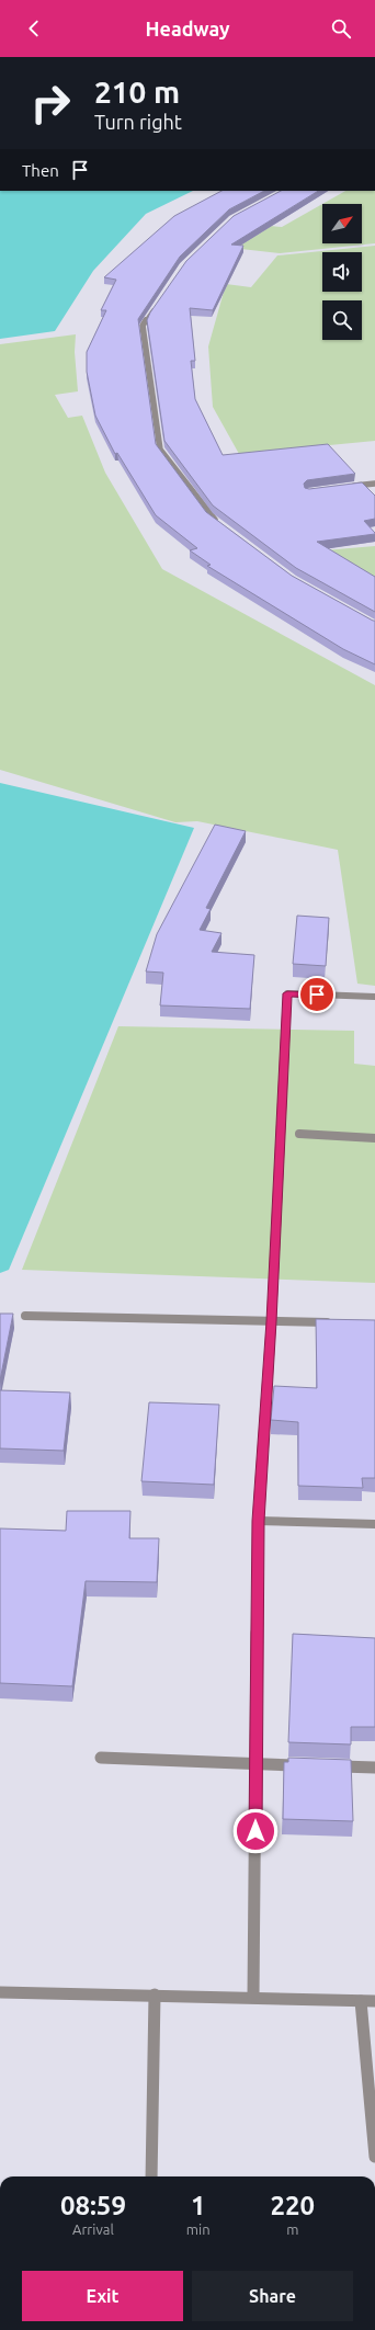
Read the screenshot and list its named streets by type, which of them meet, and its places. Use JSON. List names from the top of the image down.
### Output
{
  "north": "top right",
  "page": {
    "header": "Headway",
    "turn": ["210 m", "Turn right"],
    "then": "Then",
    "eta": [
      "08:59",
      "Arrival",
      "1",
      "min",
      "220",
      "m"
    ],
    "buttons": ["Exit", "Share"]
  }
}
